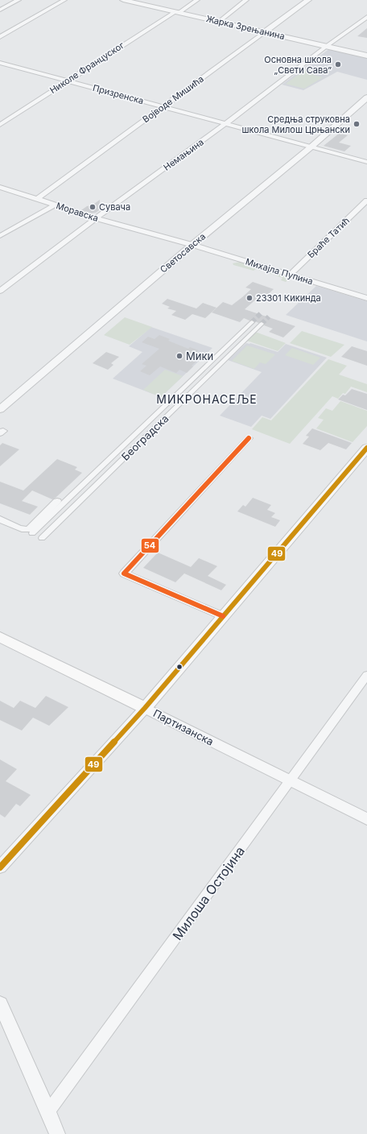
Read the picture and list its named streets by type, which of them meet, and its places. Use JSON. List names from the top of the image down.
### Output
{
  "streets": {
    "main road": ["Партизанска"],
    "street": [
      "Жарка Зрењанина",
      "Николе Француског",
      "Призренска",
      "Војводе Мишића",
      "Немањина",
      "Моравска",
      "Браће Татић",
      "Светосавска",
      "Михајла Пупина",
      "Београдска",
      "Милоша Остојина"
    ]
  },
  "crossings": [
    ["Жарка Зрењанина", "Николе Француског"],
    ["Жарка Зрењанина", "Војводе Мишића"],
    ["Жарка Зрењанина", "Немањина"],
    ["Николе Француског", "Призренска"],
    ["Призренска", "Војводе Мишића"],
    ["Призренска", "Немањина"],
    ["Призренска", "Светосавска"],
    ["Војводе Мишића", "Моравска"],
    ["Немањина", "Моравска"],
    ["Моравска", "Светосавска"],
    ["Моравска", "Михајла Пупина"],
    ["Браће Татић", "Михајла Пупина"],
    ["Светосавска", "Михајла Пупина"],
    ["Партизанска", "Милоша Остојина"]
  ],
  "districts": ["МИКРОНАСЕЉЕ"],
  "places": [
    "Основна школа „Свети Сава”",
    "Средња струковна школа Милош Црњански",
    "Сувача",
    "23301 Кикинда",
    "Мики"
  ],
  "lines": ["transit line 54", "transit line 49"]
}
